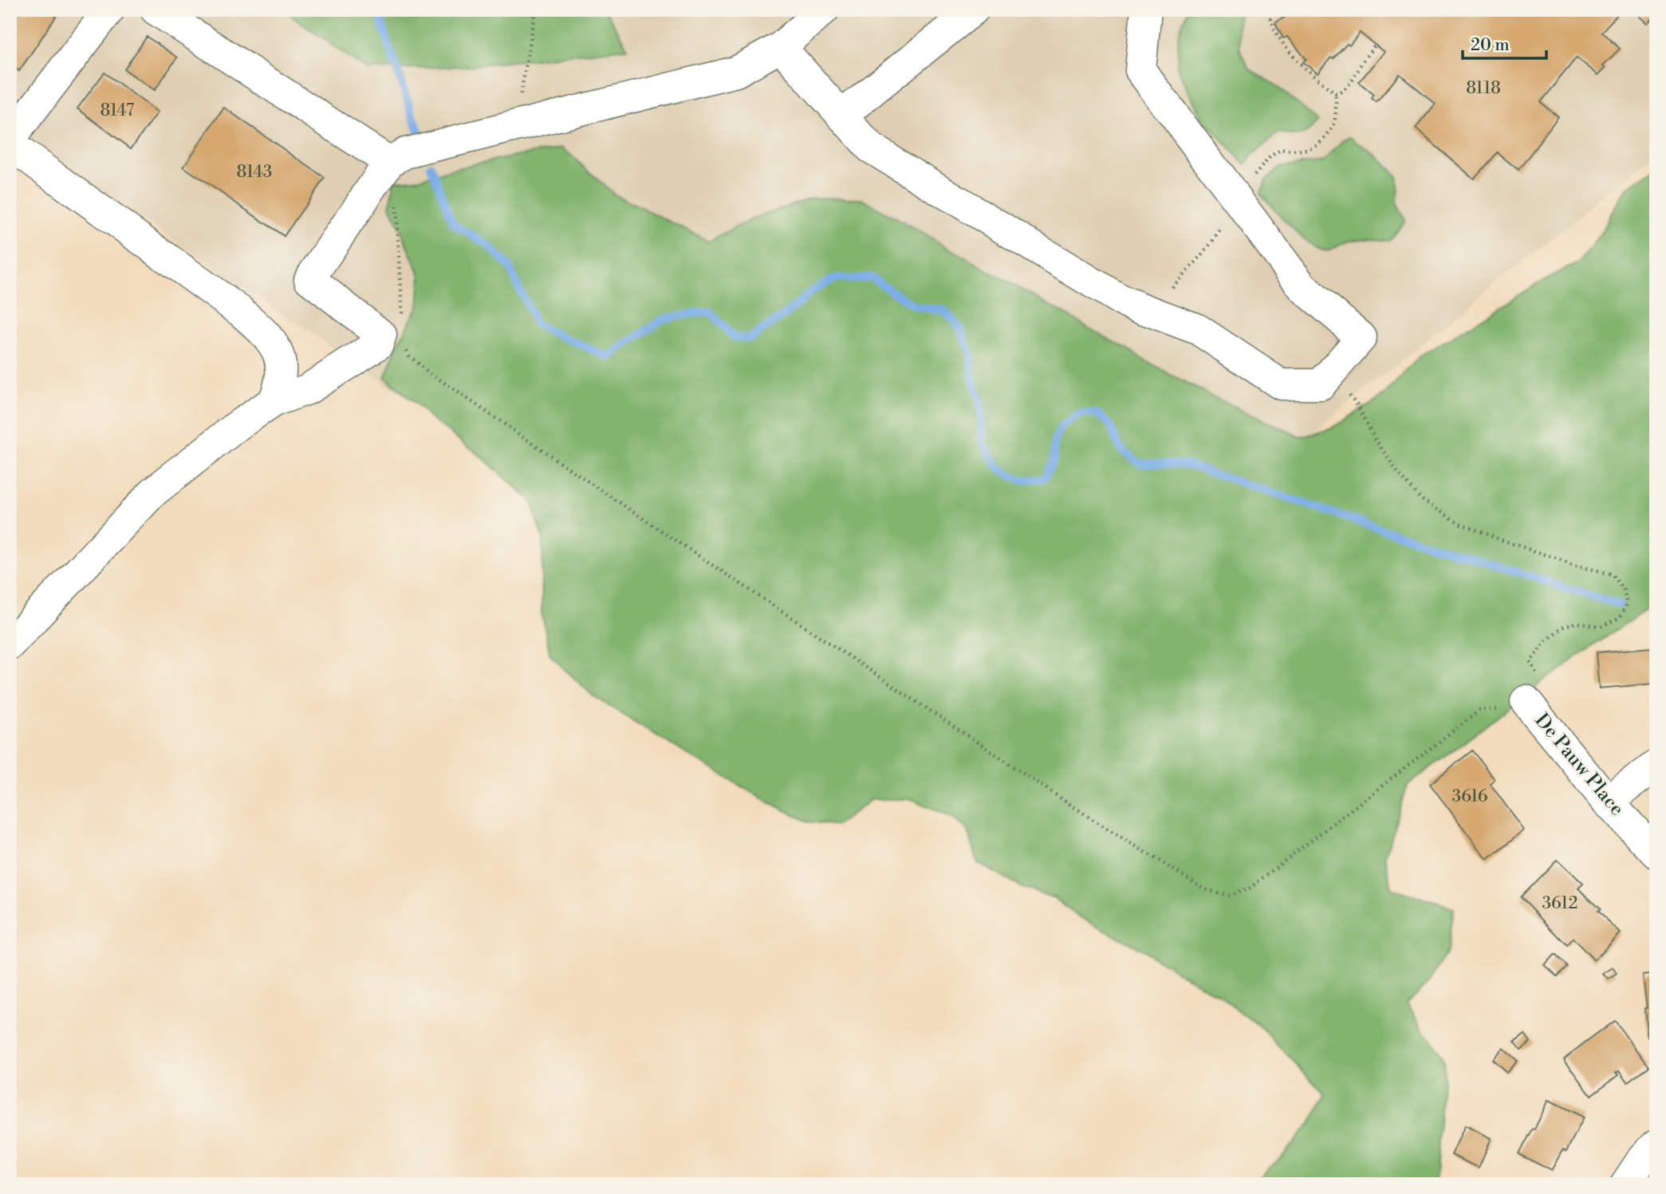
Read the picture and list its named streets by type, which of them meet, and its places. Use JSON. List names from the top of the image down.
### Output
{
  "streets": {
    "street": ["De Pauw Place"]
  },
  "house_numbers": [
    "8118",
    "8147",
    "8143",
    "3616",
    "3612"
  ],
  "scale_bar": "20 m"
}
